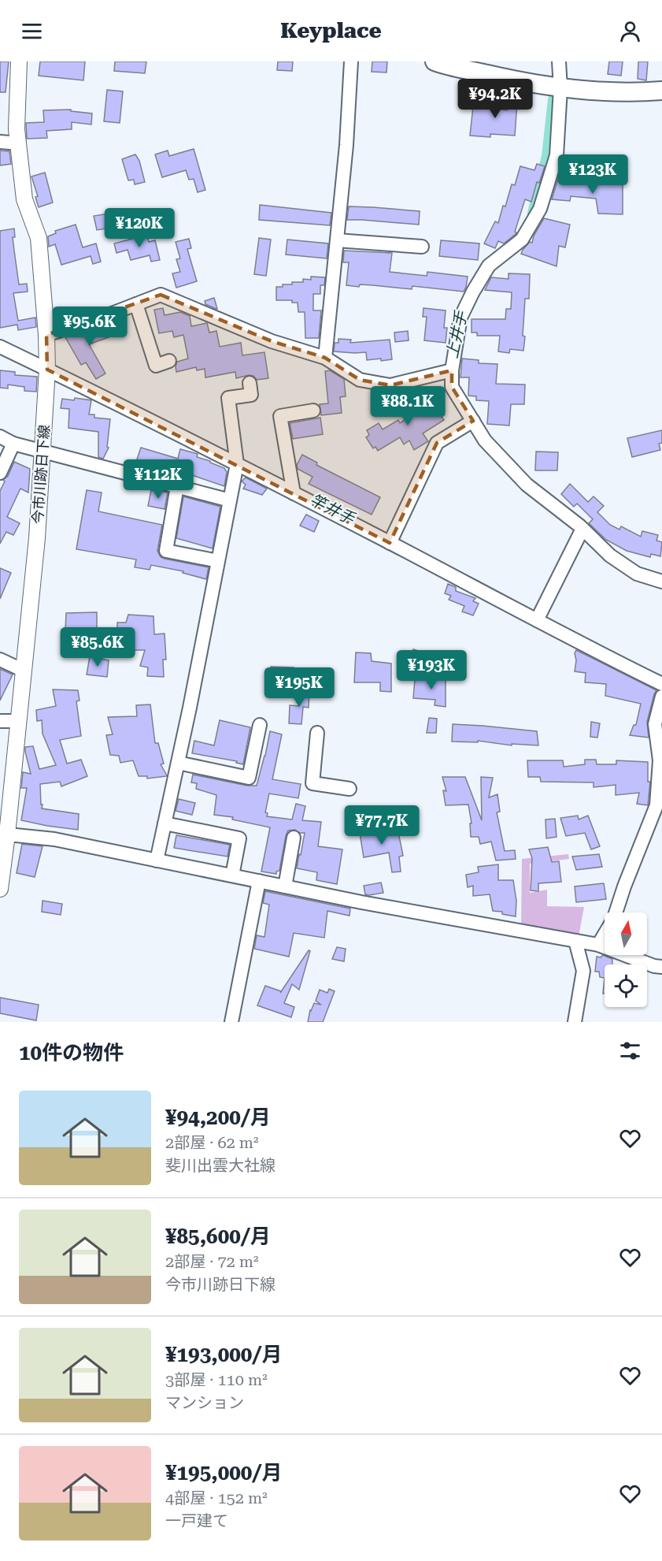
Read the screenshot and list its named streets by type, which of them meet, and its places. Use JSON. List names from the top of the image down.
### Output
{
  "streets": {
    "street": ["今市川跡日下線"]
  },
  "water": ["上井手", "竿井手"],
  "north": "top",
  "page": {
    "header": "Keyplace",
    "price": [
      "¥94.2K",
      "¥123K",
      "¥120K",
      "¥95.6K",
      "¥88.1K",
      "¥112K",
      "¥85.6K",
      "¥193K",
      "¥195K",
      "¥77.7K"
    ],
    "heading": "10件の物件",
    "list": [
      {
        "name": "¥94,200/月",
        "note": "2部屋 · 62 m² · 斐川出雲大社線"
      },
      {
        "name": "¥85,600/月",
        "note": "2部屋 · 72 m² · 今市川跡日下線"
      },
      {
        "name": "¥193,000/月",
        "note": "3部屋 · 110 m² · マンション"
      },
      {
        "name": "¥195,000/月",
        "note": "4部屋 · 152 m² · 一戸建て"
      }
    ]
  }
}
